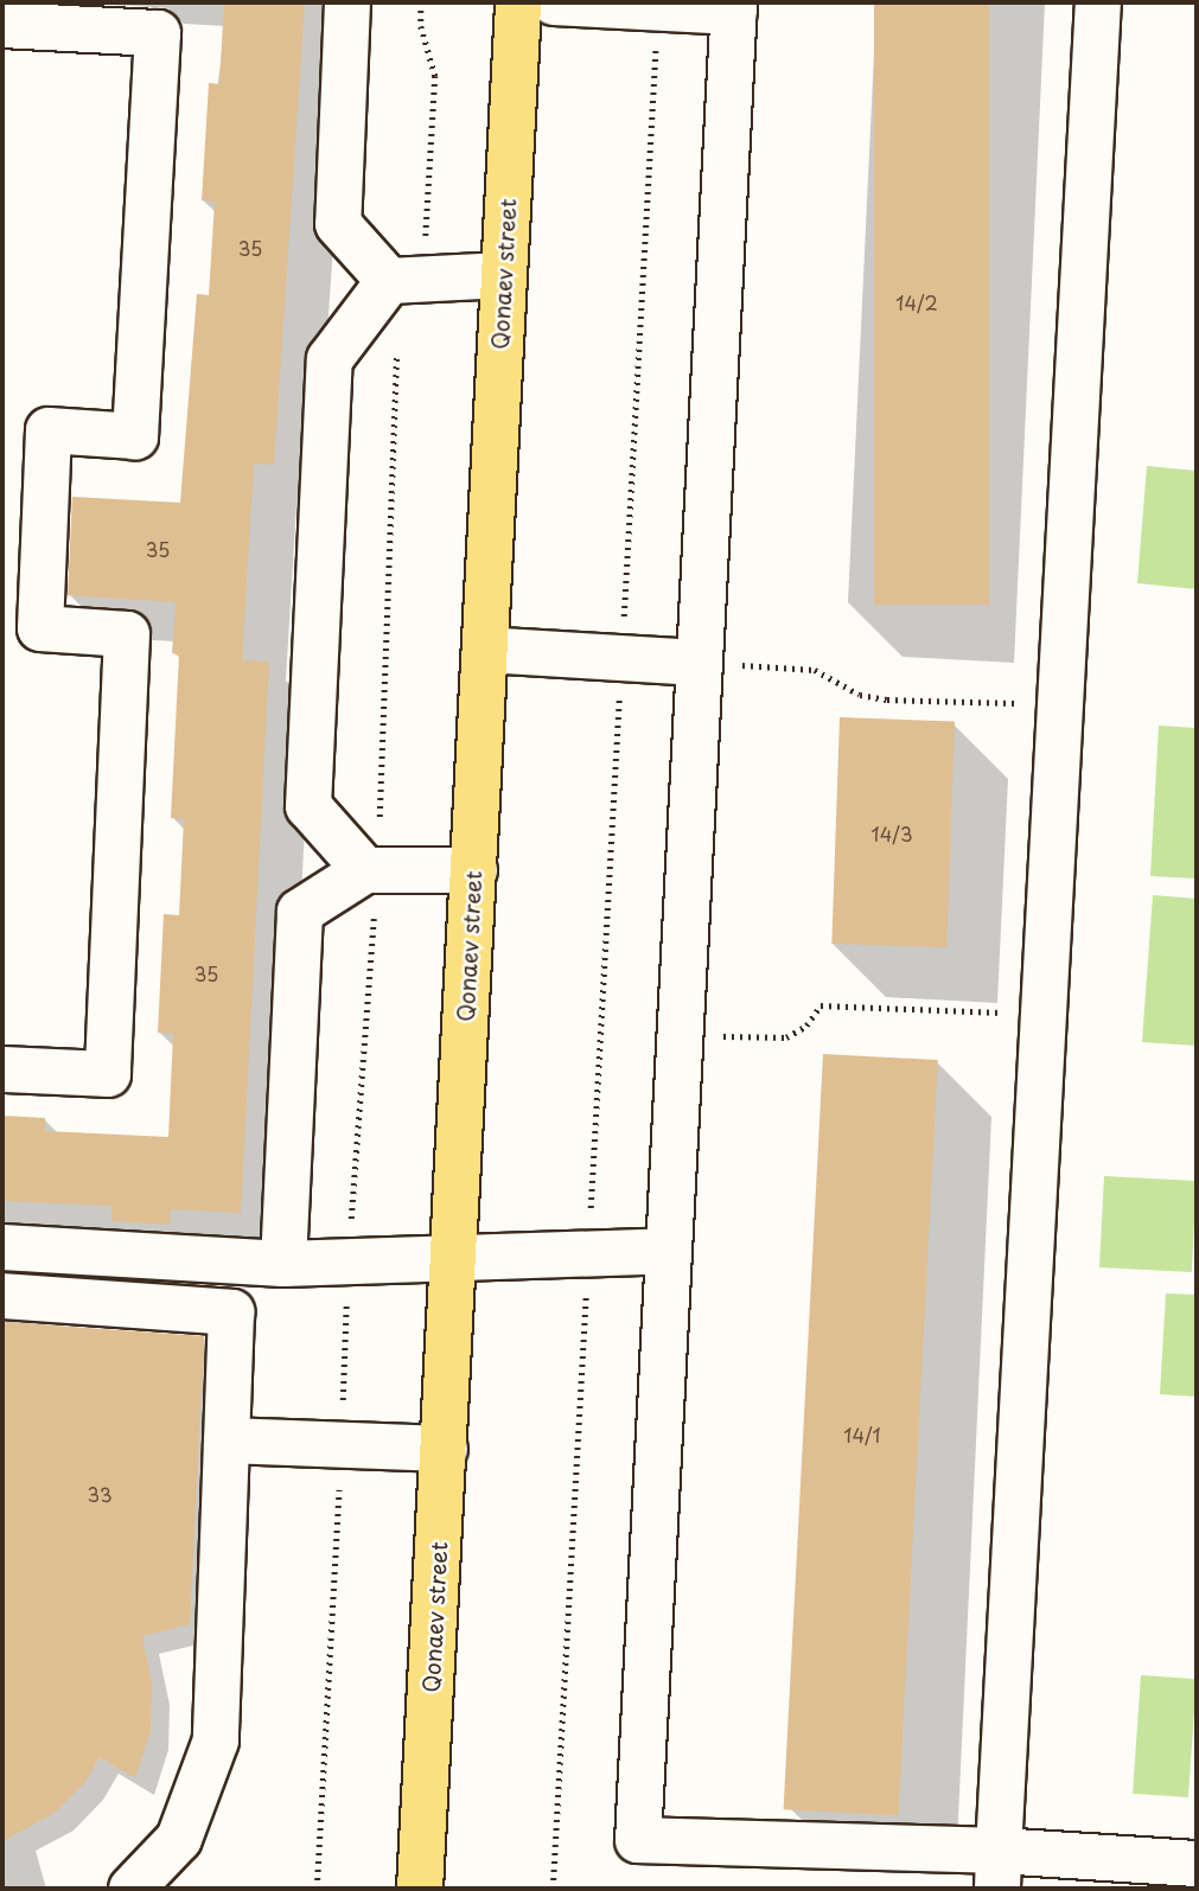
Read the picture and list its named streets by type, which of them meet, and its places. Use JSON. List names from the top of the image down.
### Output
{
  "streets": {
    "main road": ["Qonaev street"]
  },
  "house_numbers": [
    "35",
    "14/2",
    "35",
    "14/3",
    "35",
    "14/1",
    "33"
  ]
}
